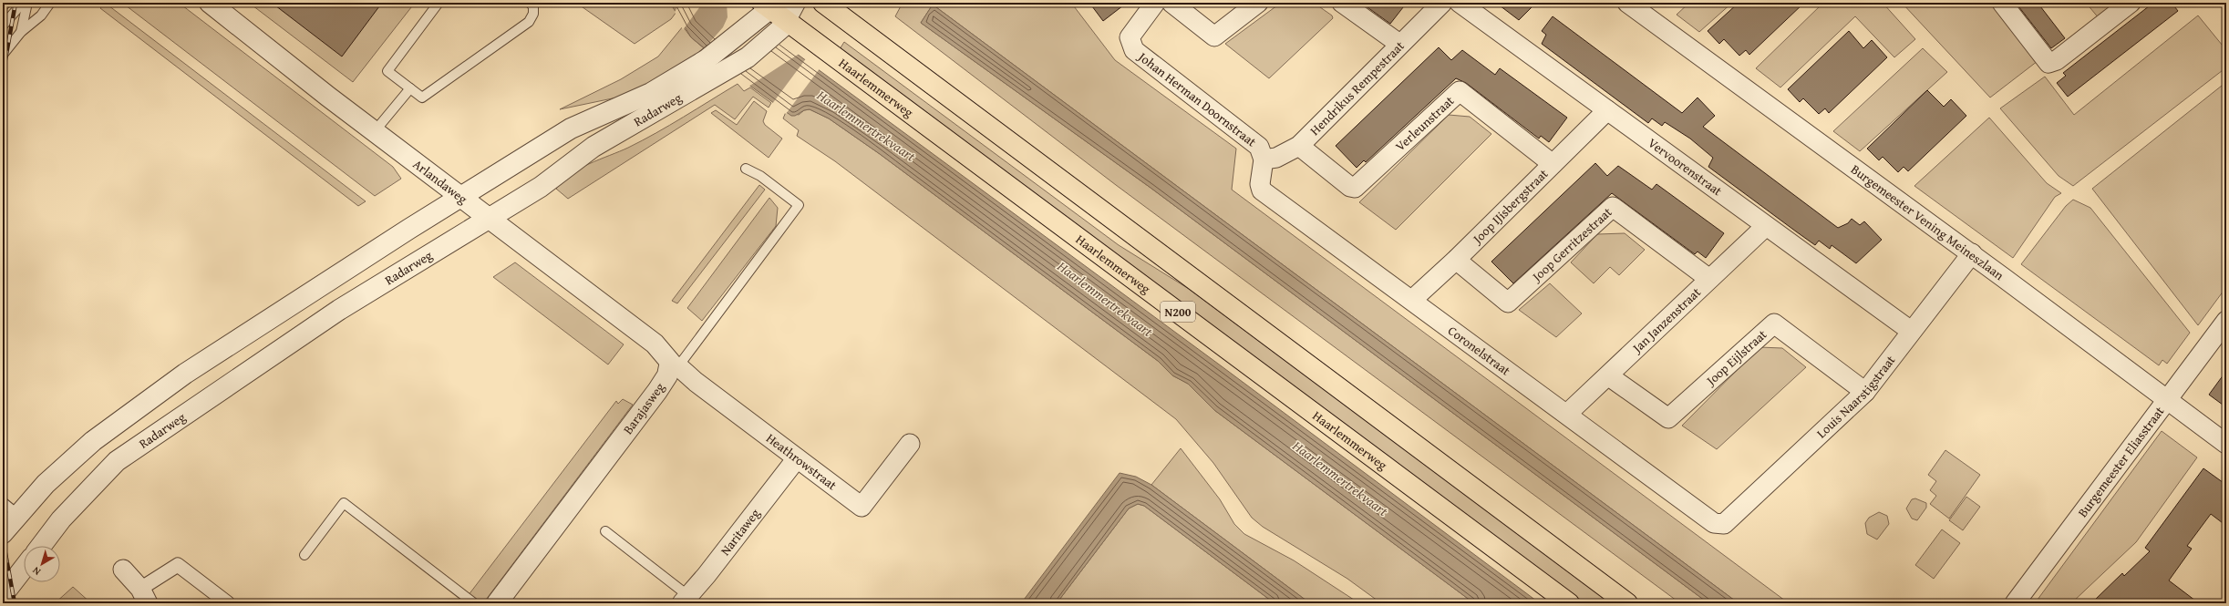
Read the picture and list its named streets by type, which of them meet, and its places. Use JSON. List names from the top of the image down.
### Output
{
  "streets": {
    "main road": ["Haarlemmerweg", "N200"],
    "street": [
      "Hendrikus Rempestraat",
      "Johan Herman Doornstraat",
      "Radarweg",
      "Verleunstraat",
      "Vervoorenstraat",
      "Arlandaweg",
      "Joop IJisbergstraat",
      "Burgemeester Vening Meineszlaan",
      "Joop Gerritzestraat",
      "Jan Janzenstraat",
      "Coronelstraat",
      "Joop Eijlstraat",
      "Louis Naarstigstraat",
      "Barajasweg",
      "Heathrowstraat",
      "Burgemeester Eliasstraat",
      "Naritaweg"
    ]
  },
  "crossings": [
    ["Haarlemmerweg", "Radarweg"],
    ["Hendrikus Rempestraat", "Johan Herman Doornstraat"],
    ["Hendrikus Rempestraat", "Verleunstraat"],
    ["Hendrikus Rempestraat", "Coronelstraat"],
    ["Johan Herman Doornstraat", "Coronelstraat"],
    ["Radarweg", "Arlandaweg"],
    ["Verleunstraat", "Joop IJisbergstraat"],
    ["Vervoorenstraat", "Joop IJisbergstraat"],
    ["Vervoorenstraat", "Jan Janzenstraat"],
    ["Vervoorenstraat", "Louis Naarstigstraat"],
    ["Arlandaweg", "Barajasweg"],
    ["Arlandaweg", "Heathrowstraat"],
    ["Joop IJisbergstraat", "Joop Gerritzestraat"],
    ["Joop IJisbergstraat", "Coronelstraat"],
    ["Burgemeester Vening Meineszlaan", "Louis Naarstigstraat"],
    ["Burgemeester Vening Meineszlaan", "Burgemeester Eliasstraat"],
    ["Joop Gerritzestraat", "Jan Janzenstraat"],
    ["Jan Janzenstraat", "Coronelstraat"],
    ["Jan Janzenstraat", "Joop Eijlstraat"],
    ["Coronelstraat", "Louis Naarstigstraat"],
    ["Joop Eijlstraat", "Louis Naarstigstraat"],
    ["Barajasweg", "Heathrowstraat"],
    ["Heathrowstraat", "Naritaweg"]
  ],
  "water": ["Haarlemmertrekvaart"],
  "north": "bottom left"
}
